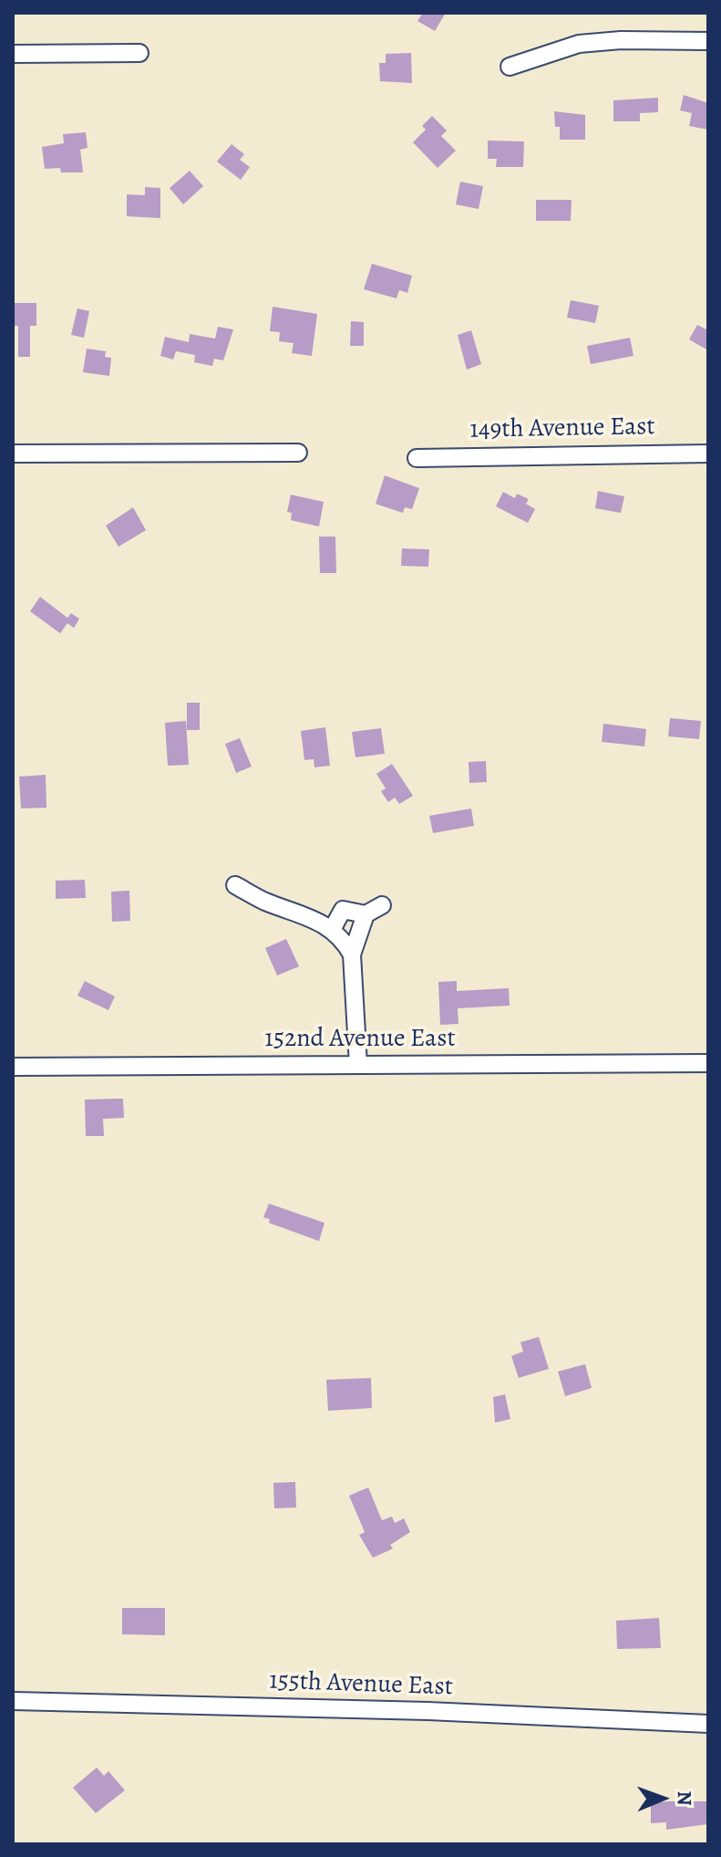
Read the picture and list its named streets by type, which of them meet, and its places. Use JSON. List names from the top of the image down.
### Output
{
  "streets": {
    "street": ["149th Avenue East", "152nd Avenue East", "155th Avenue East"]
  },
  "north": "right"
}
